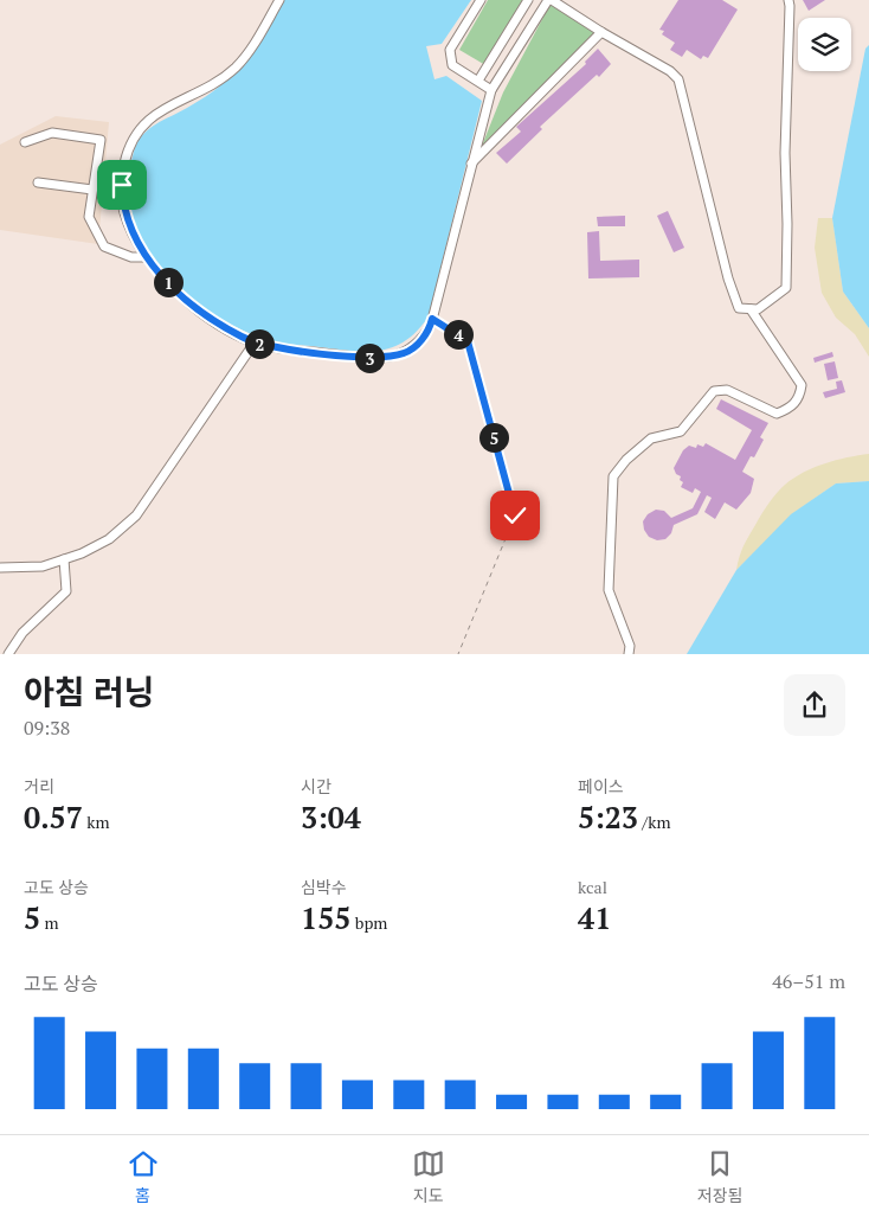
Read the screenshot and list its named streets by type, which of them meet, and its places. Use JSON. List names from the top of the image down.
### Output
{
  "page": {
    "pins": [
      "1",
      "4",
      "2",
      "3",
      "5"
    ],
    "heading": ["아침 러닝", "09:38"],
    "stats": [
      ["거리", "0.57 km"],
      ["시간", "3:04"],
      ["페이스", "5:23 /km"],
      ["고도 상승", "5 m"],
      ["심박수", "155 bpm"],
      ["kcal", "41"]
    ],
    "chart": ["고도 상승", "46–51 m"],
    "tabs": ["홈", "지도", "저장됨"]
  }
}
